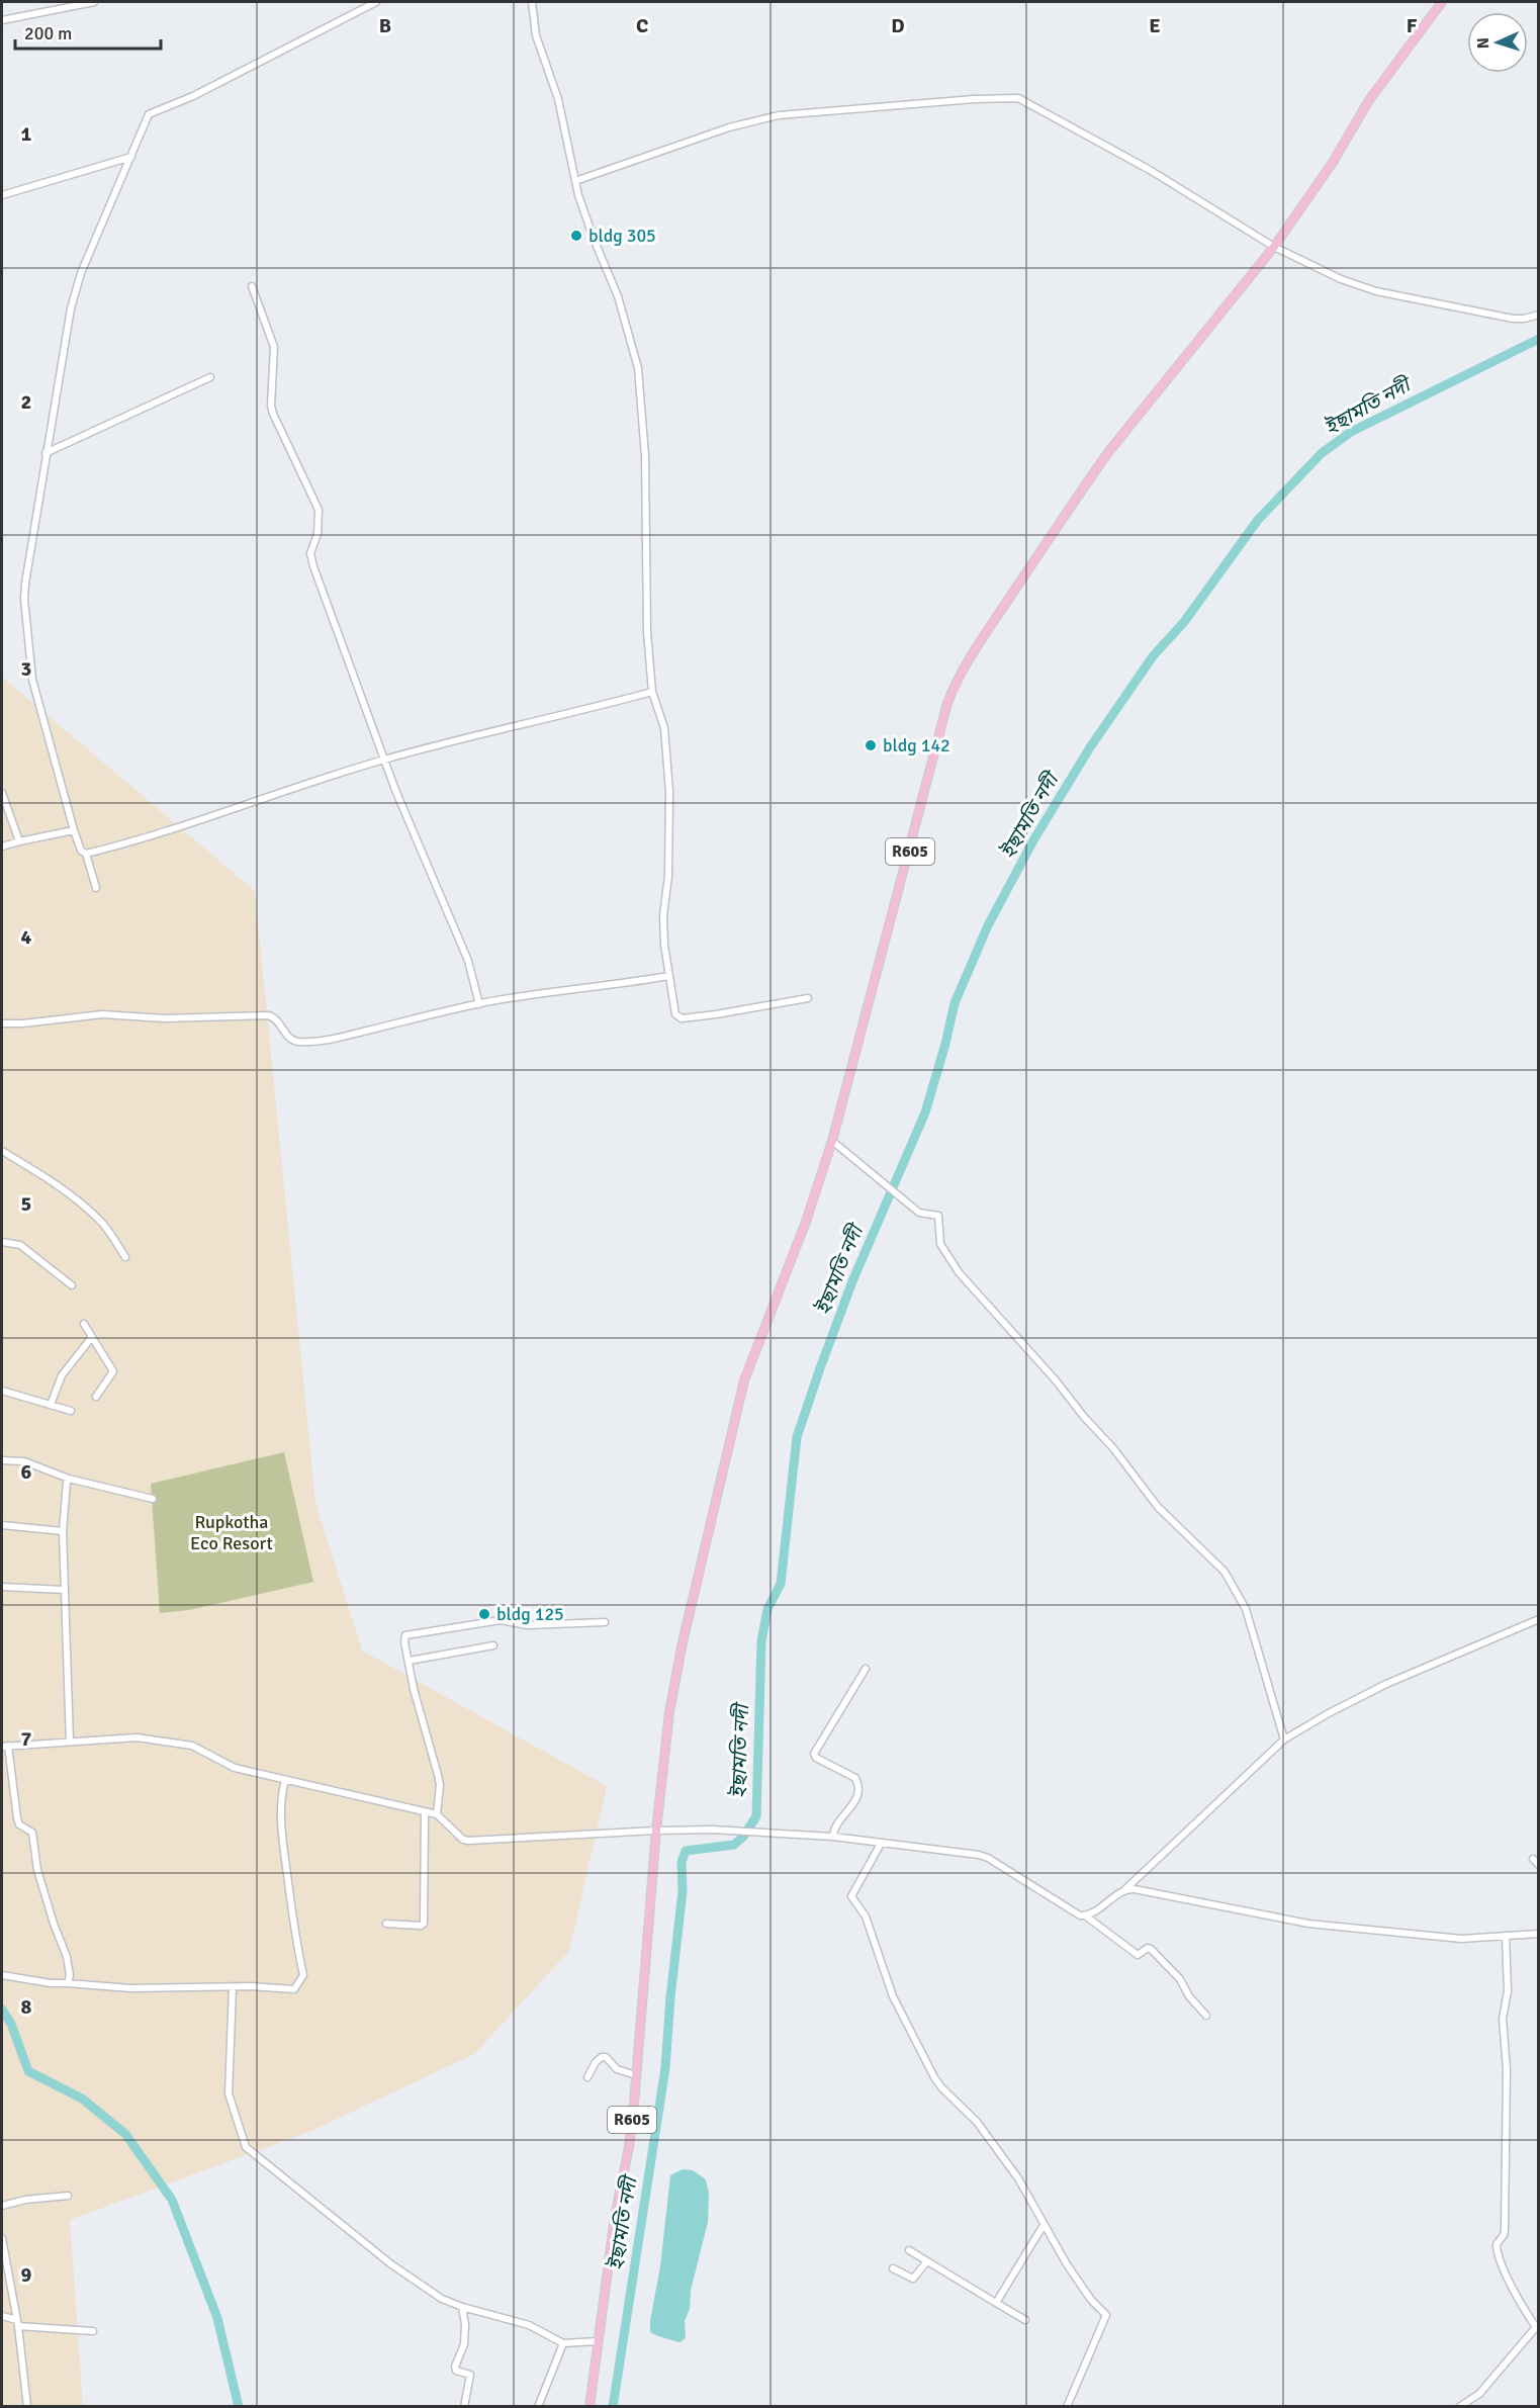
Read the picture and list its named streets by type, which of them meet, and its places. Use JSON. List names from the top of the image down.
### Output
{
  "streets": {
    "main road": ["R605"]
  },
  "water": ["ইছামতি নদী"],
  "parks": ["Rupkotha Eco Resort"],
  "places": ["bldg 305", "bldg 142", "bldg 125"],
  "scale_bar": "200 m",
  "north": "left",
  "grid": {
    "columns": [
      "B",
      "C",
      "D",
      "E",
      "F"
    ],
    "rows": [
      "1",
      "2",
      "3",
      "4",
      "5",
      "6",
      "7",
      "8",
      "9"
    ]
  }
}
